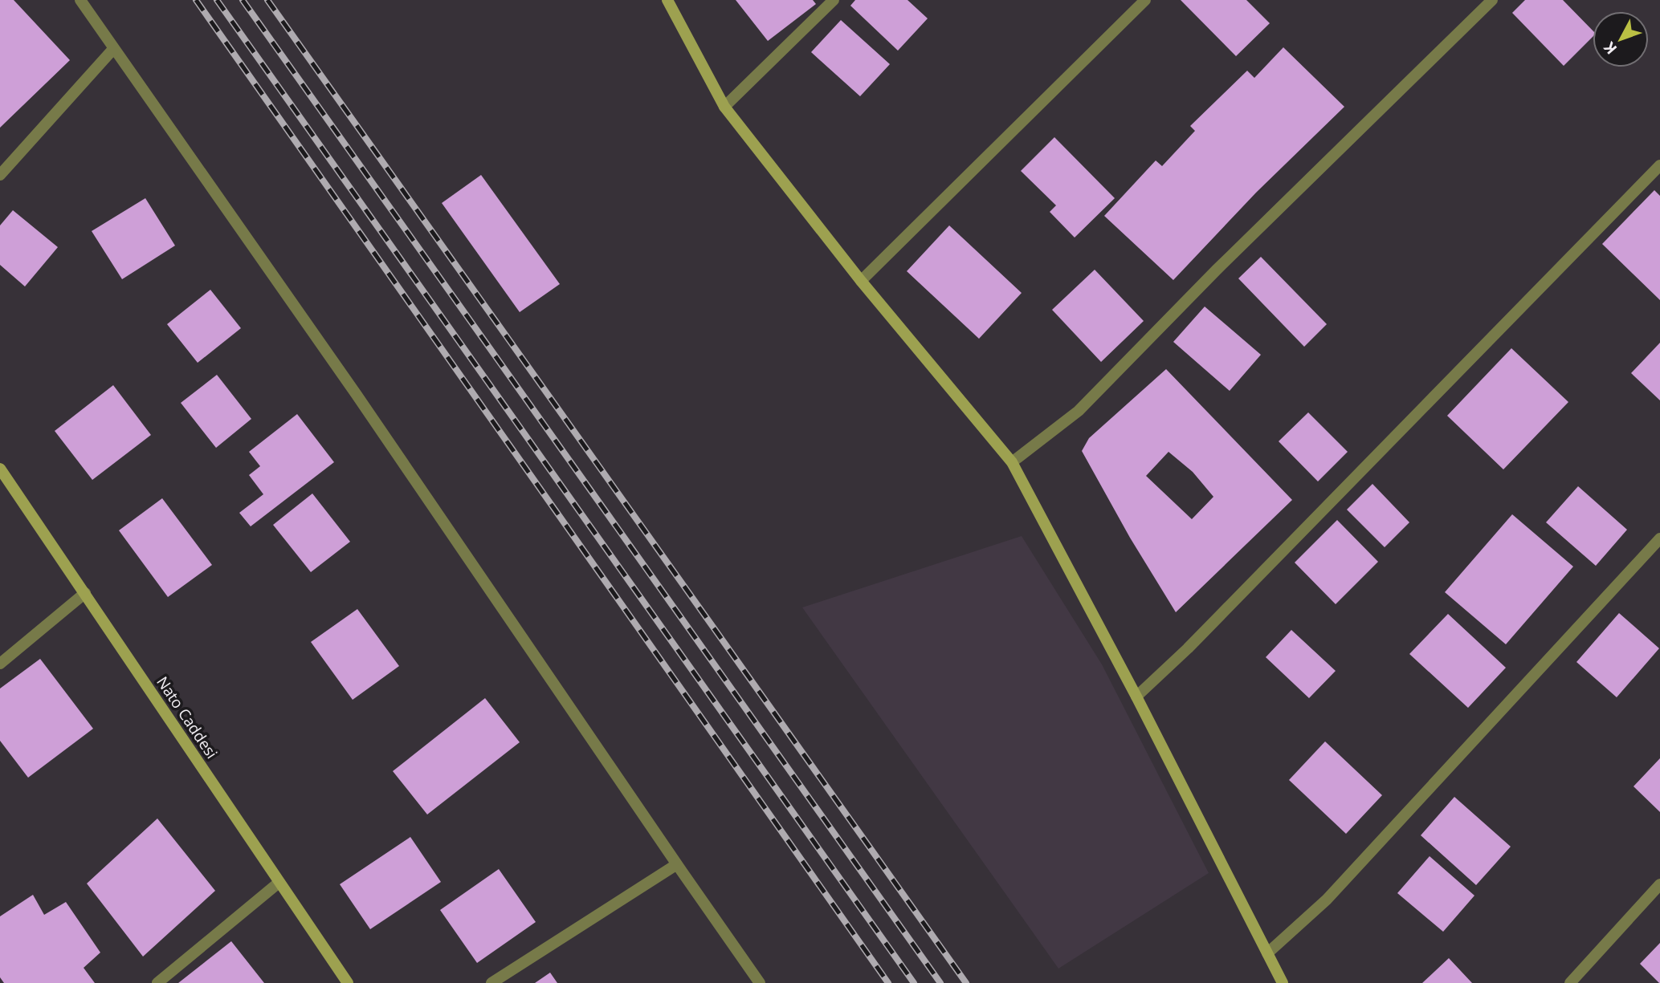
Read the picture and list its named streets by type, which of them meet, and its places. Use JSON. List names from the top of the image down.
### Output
{
  "streets": {
    "street": ["Nato Caddesi"]
  },
  "north": "bottom left"
}
